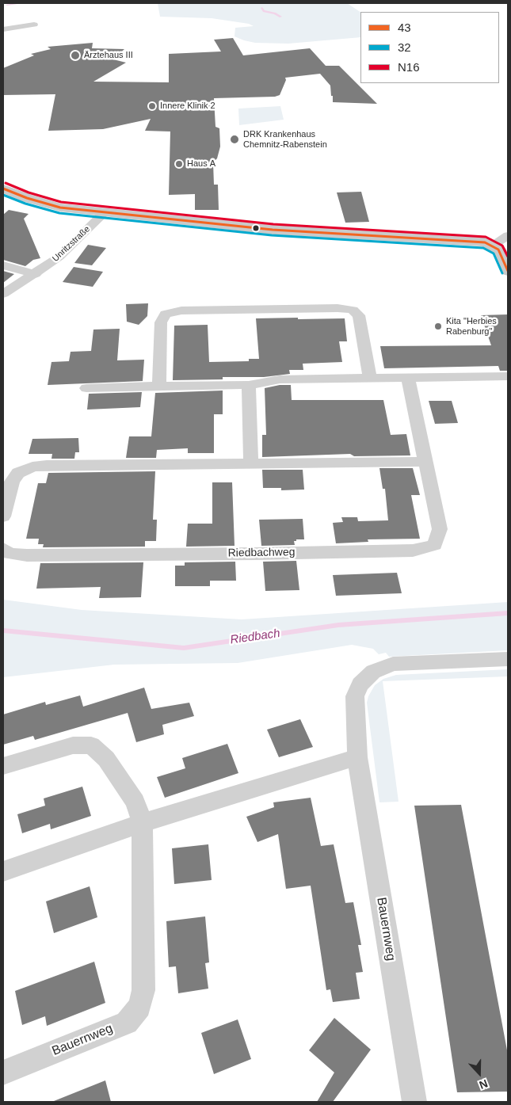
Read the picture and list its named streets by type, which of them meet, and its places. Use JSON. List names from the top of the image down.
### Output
{
  "streets": {
    "street": ["Unritzstraße", "Riedbachweg", "Bauernweg"]
  },
  "water": ["Riedbach"],
  "places": [
    "Ärztehaus III",
    "Innere Klinik 2",
    "DRK Krankenhaus Chemnitz-Rabenstein",
    "Haus A",
    "Kita \"Herbies Rabenburg\""
  ],
  "lines": ["transit line N16", "transit line 43", "transit line 32"],
  "legend": ["43", "32", "N16"],
  "north": "bottom"
}
